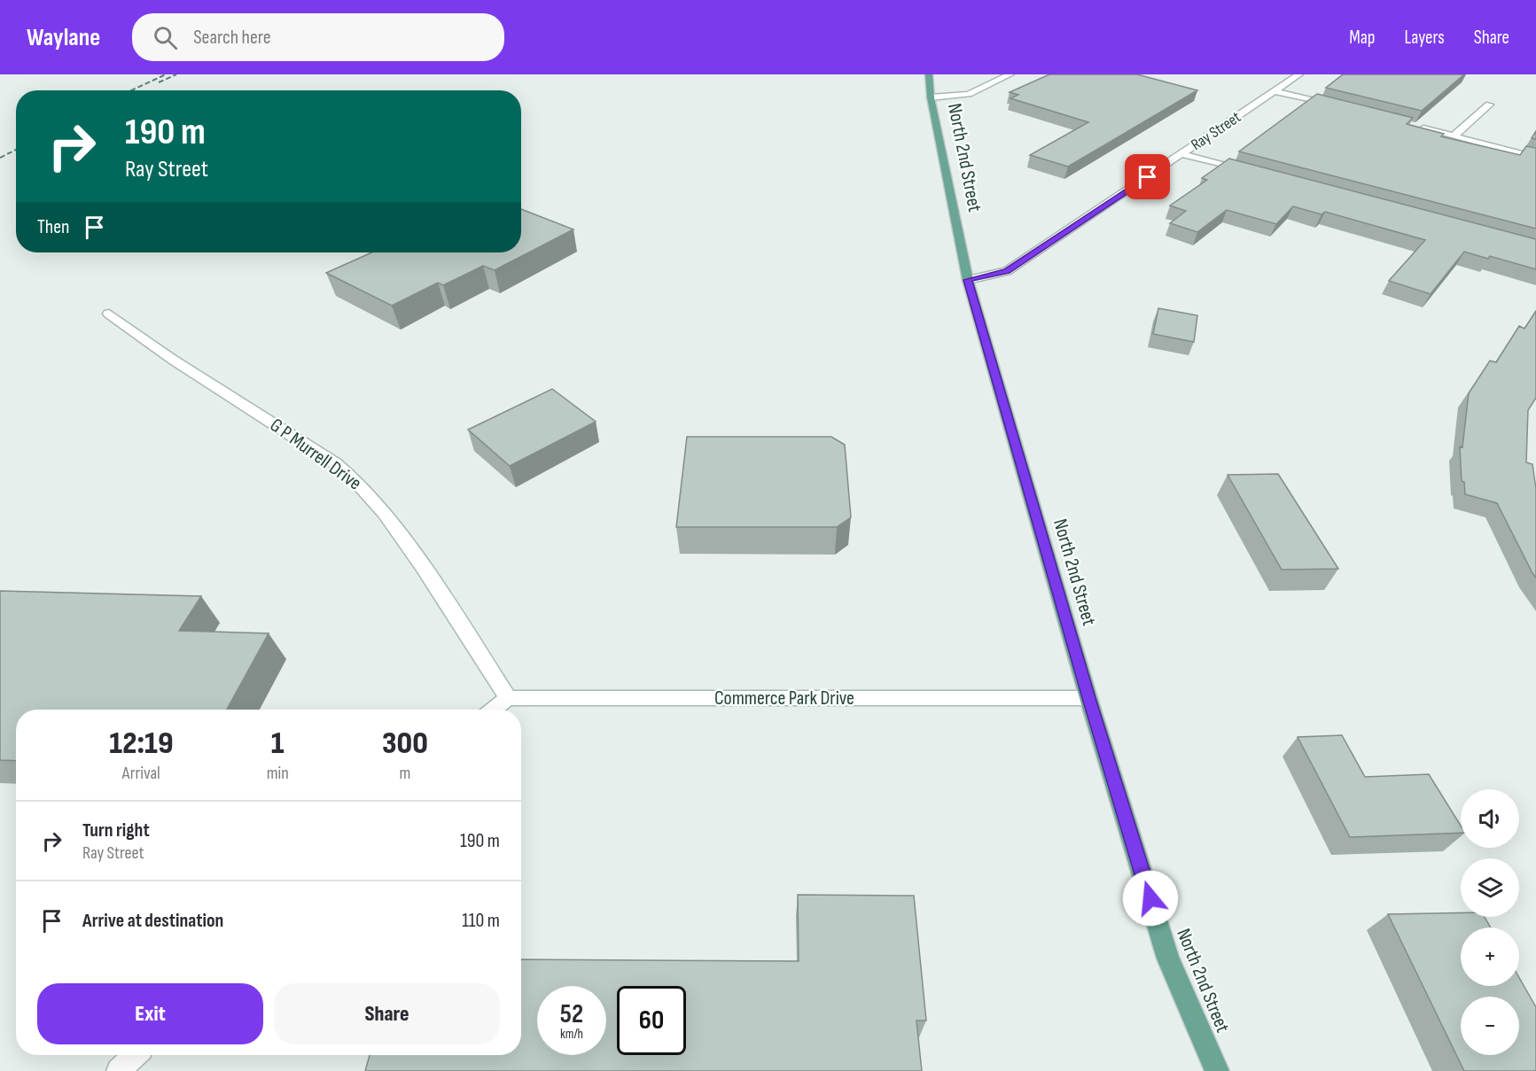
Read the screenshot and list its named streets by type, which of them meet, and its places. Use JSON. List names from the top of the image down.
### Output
{
  "streets": {
    "main road": ["North 2nd Street"],
    "street": ["Ray Street", "G P Murrell Drive", "Commerce Park Drive"]
  },
  "crossings": [
    ["Ray Street", "North 2nd Street"],
    ["North 2nd Street", "Commerce Park Drive"],
    ["G P Murrell Drive", "Commerce Park Drive"]
  ],
  "page": {
    "header": "Waylane",
    "search": "Search here",
    "nav": ["Map", "Layers", "Share"],
    "turn": ["190 m", "Ray Street"],
    "then": "Then",
    "eta": [
      "12:19",
      "Arrival",
      "1",
      "min",
      "300",
      "m"
    ],
    "map_buttons": ["+", "−"],
    "list": [
      {
        "name": "Turn right",
        "note": "Ray Street",
        "value": "190 m"
      },
      {
        "name": "Arrive at destination",
        "value": "110 m"
      }
    ],
    "buttons": ["Exit", "Share"],
    "speed": "52 km/h",
    "limit": "60"
  }
}
